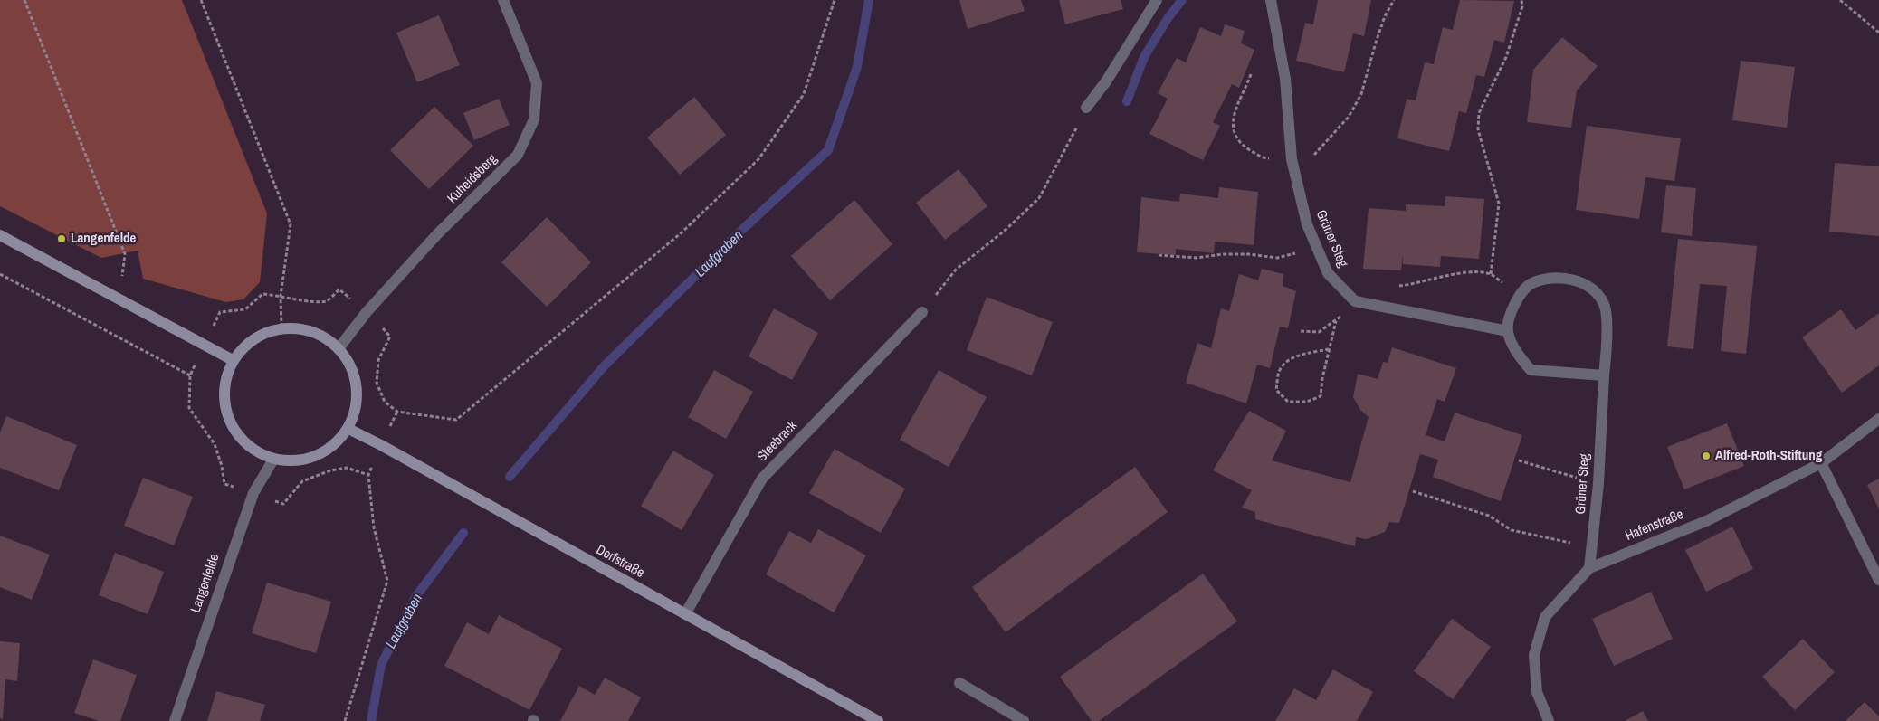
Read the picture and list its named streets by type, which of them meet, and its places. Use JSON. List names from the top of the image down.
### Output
{
  "streets": {
    "street": [
      "Kuheidsberg",
      "Grüner Steg",
      "Steebrack",
      "Hafenstraße",
      "Dorfstraße",
      "Langenfelde"
    ]
  },
  "crossings": [
    ["Kuheidsberg", "Dorfstraße"],
    ["Kuheidsberg", "Langenfelde"],
    ["Grüner Steg", "Hafenstraße"],
    ["Steebrack", "Dorfstraße"],
    ["Dorfstraße", "Langenfelde"]
  ],
  "water": ["Laufgraben"],
  "places": ["Langenfelde", "Alfred-Roth-Stiftung"]
}
